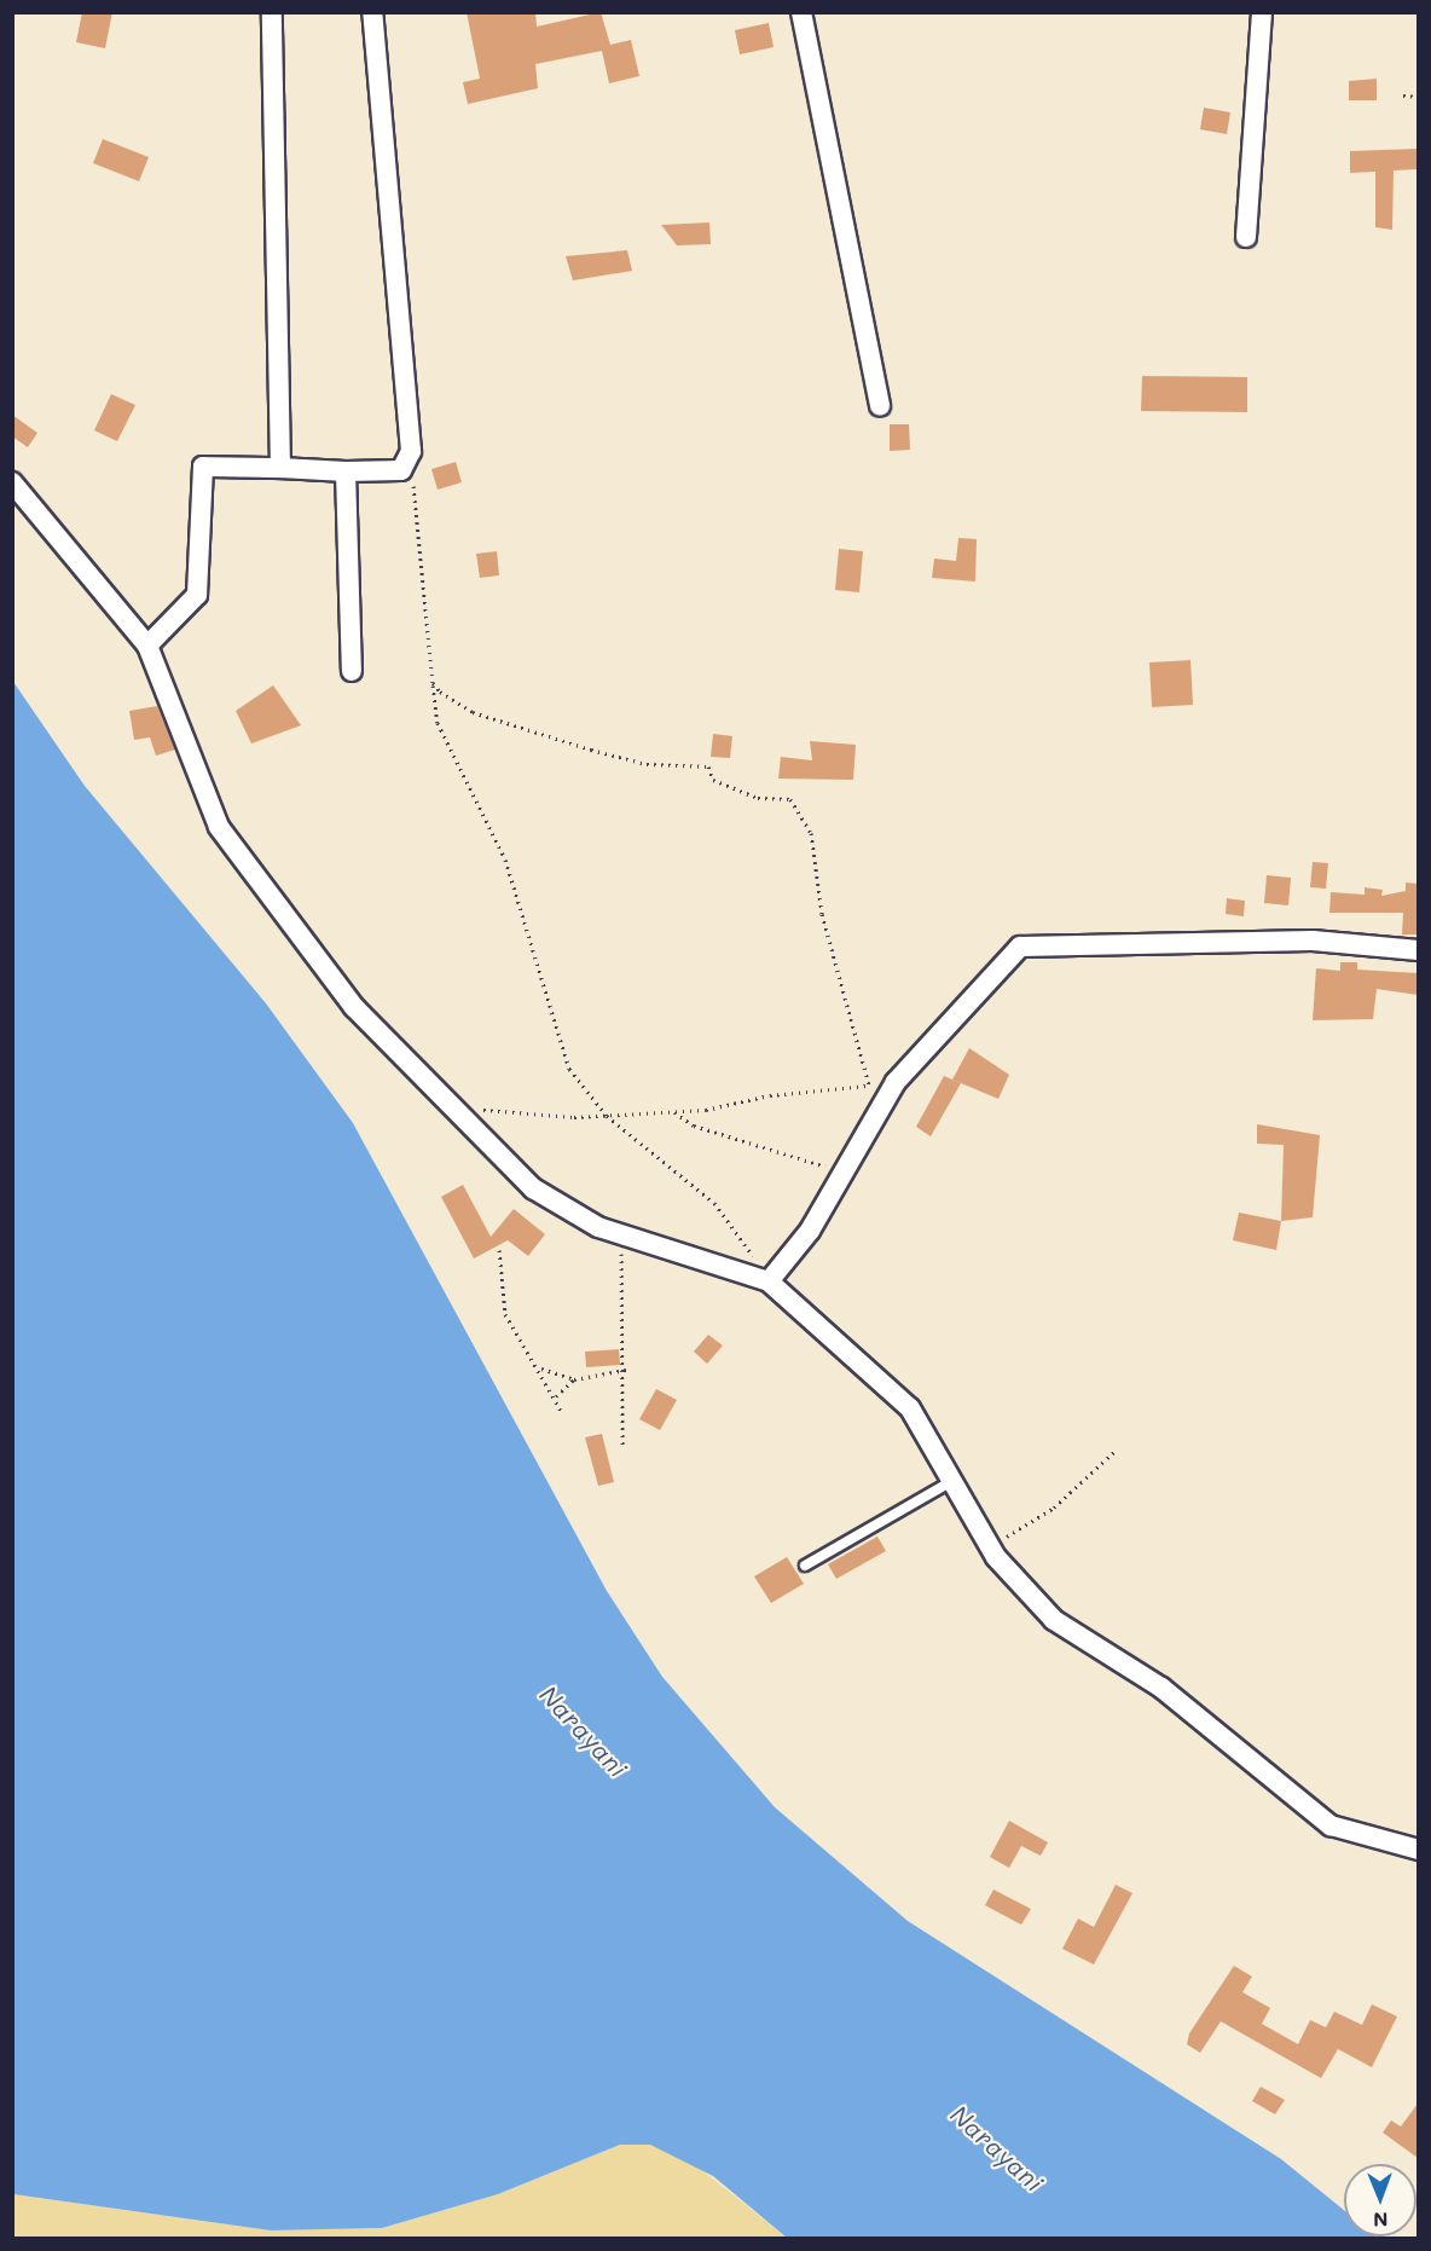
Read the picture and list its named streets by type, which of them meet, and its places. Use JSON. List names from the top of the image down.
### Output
{
  "water": ["Narayani"],
  "north": "bottom"
}
